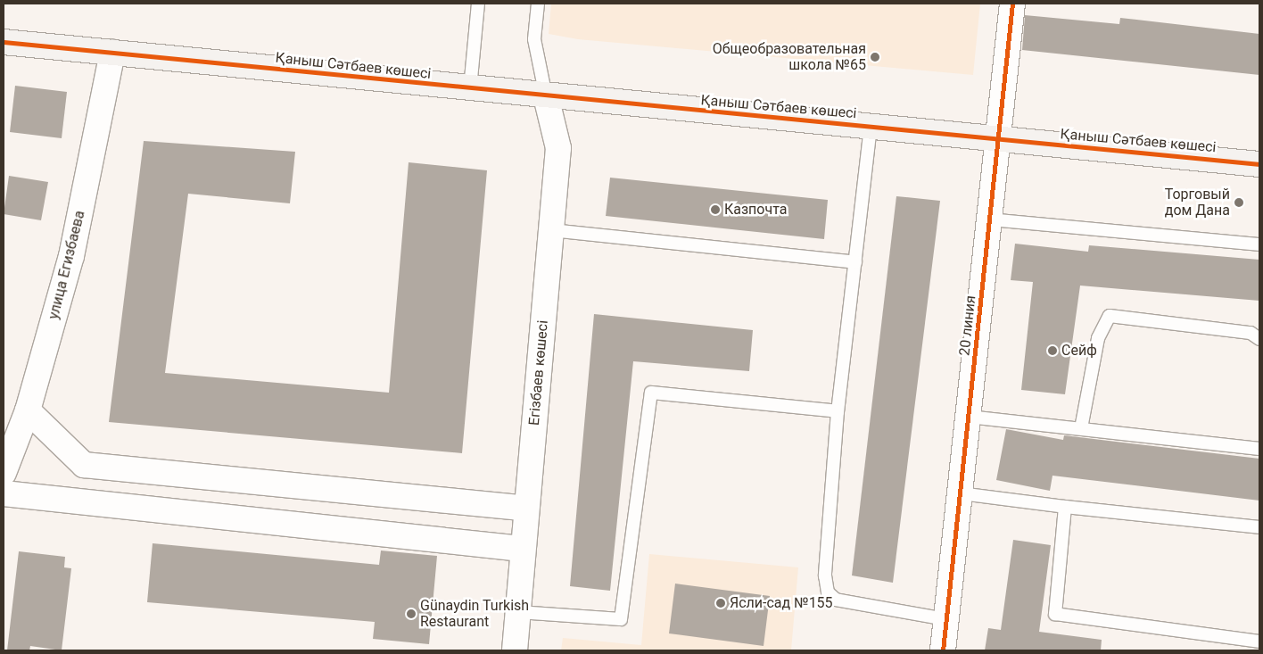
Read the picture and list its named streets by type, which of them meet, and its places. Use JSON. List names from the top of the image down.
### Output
{
  "streets": {
    "main road": ["Қаныш Сәтбаев көшесі"],
    "street": ["улица Егизбаева", "20 линия", "Егізбаев көшесі"]
  },
  "crossings": [
    ["Қаныш Сәтбаев көшесі", "улица Егизбаева"],
    ["Қаныш Сәтбаев көшесі", "20 линия"],
    ["Қаныш Сәтбаев көшесі", "Егізбаев көшесі"]
  ],
  "places": [
    "Общеобразовательная школа №65",
    "Торговый дом Дана",
    "Казпочта",
    "Сейф",
    "Ясли-сад №155",
    "Günaydin Turkish Restaurant"
  ]
}
